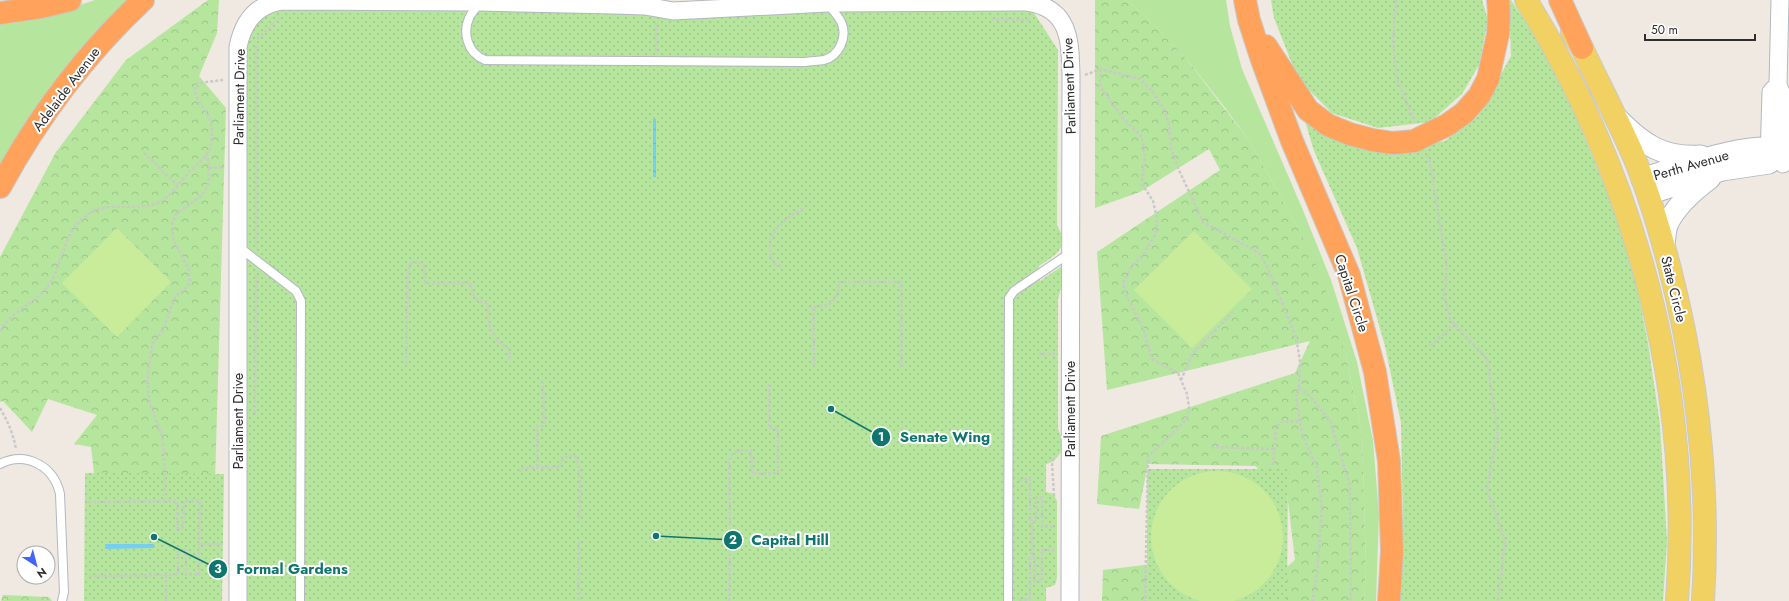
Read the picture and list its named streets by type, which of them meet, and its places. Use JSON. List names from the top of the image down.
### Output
{
  "streets": {
    "highway": ["Adelaide Avenue", "Capital Circle"],
    "main road": ["Perth Avenue", "State Circle"],
    "street": ["Parliament Drive"]
  },
  "crossings": [
    ["Perth Avenue", "State Circle"]
  ],
  "places": ["Senate Wing", "Capital Hill", "Formal Gardens"],
  "scale_bar": "50 m",
  "north": "bottom right"
}
